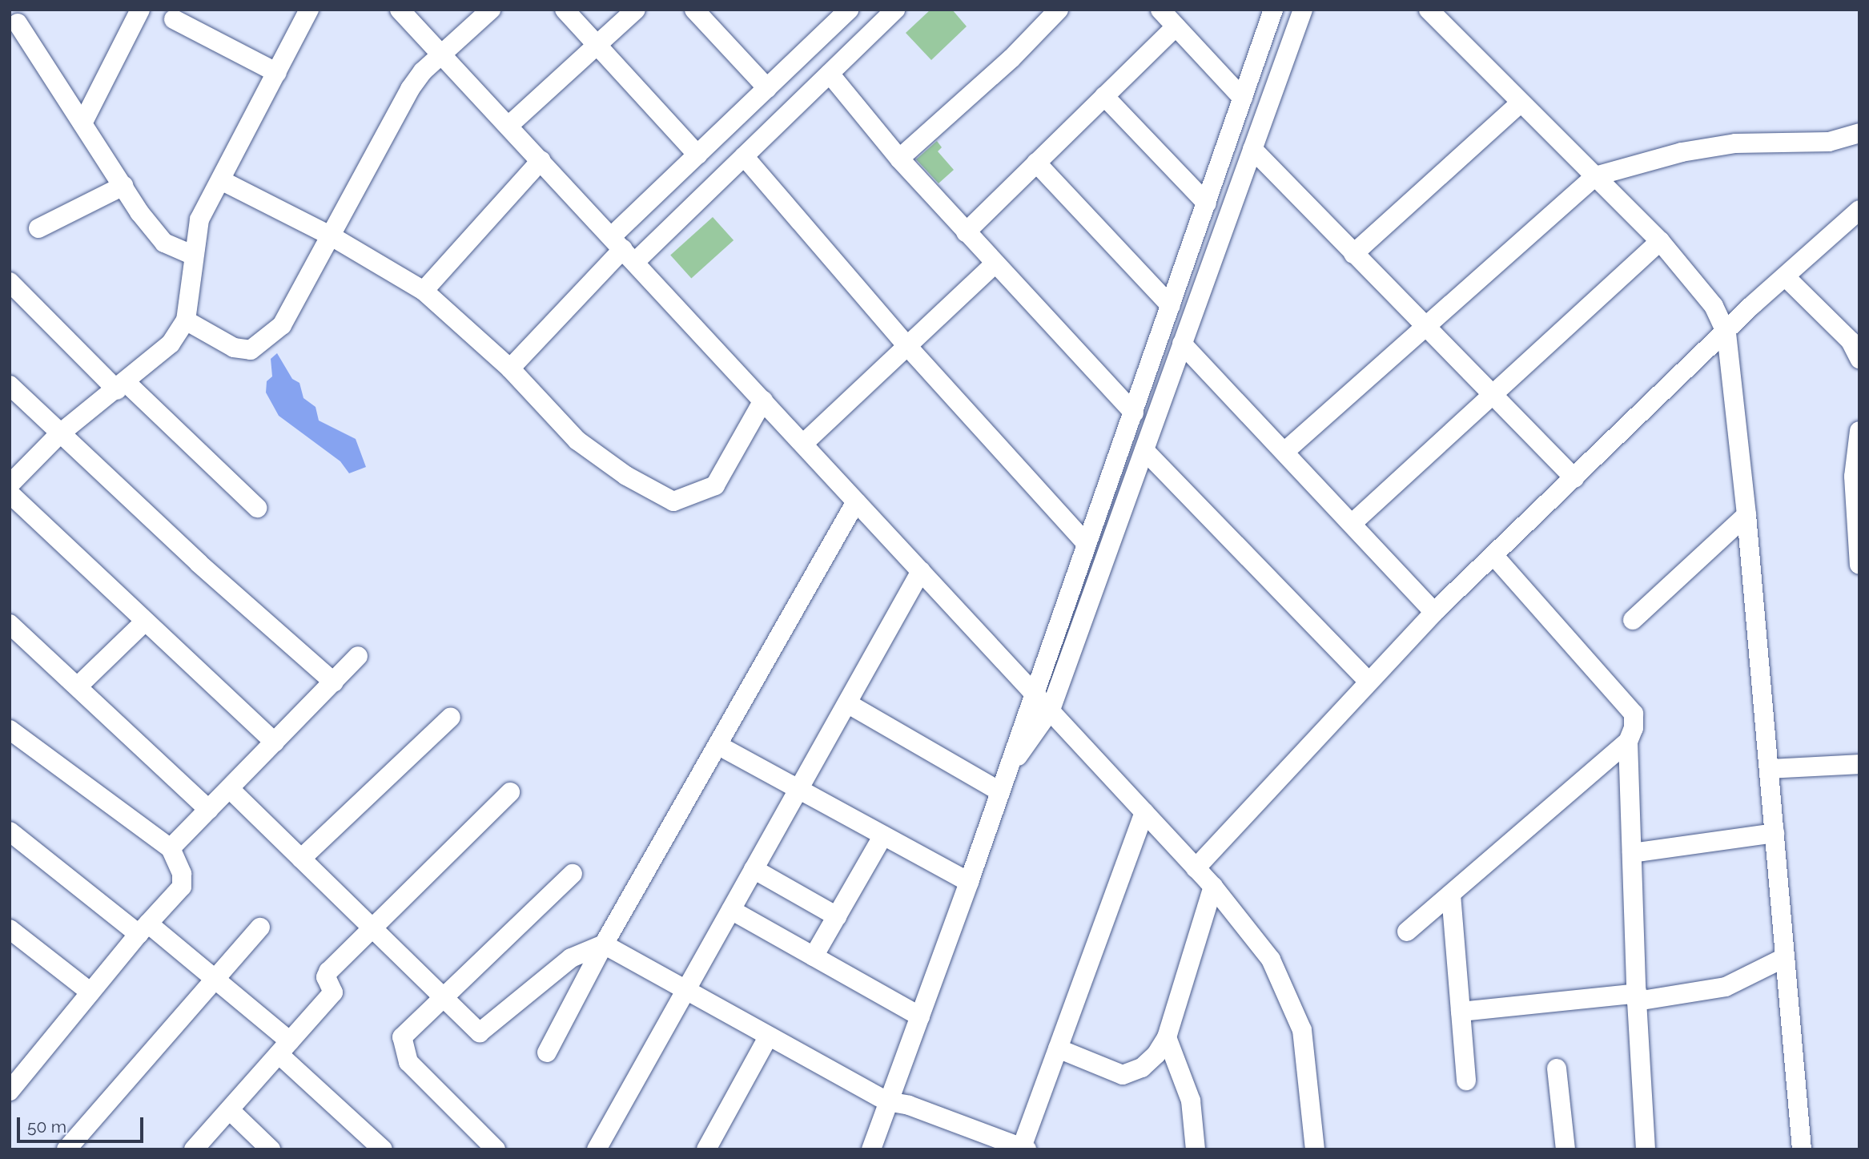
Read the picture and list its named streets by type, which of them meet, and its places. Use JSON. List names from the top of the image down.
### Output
{
  "scale_bar": "50 m"
}
